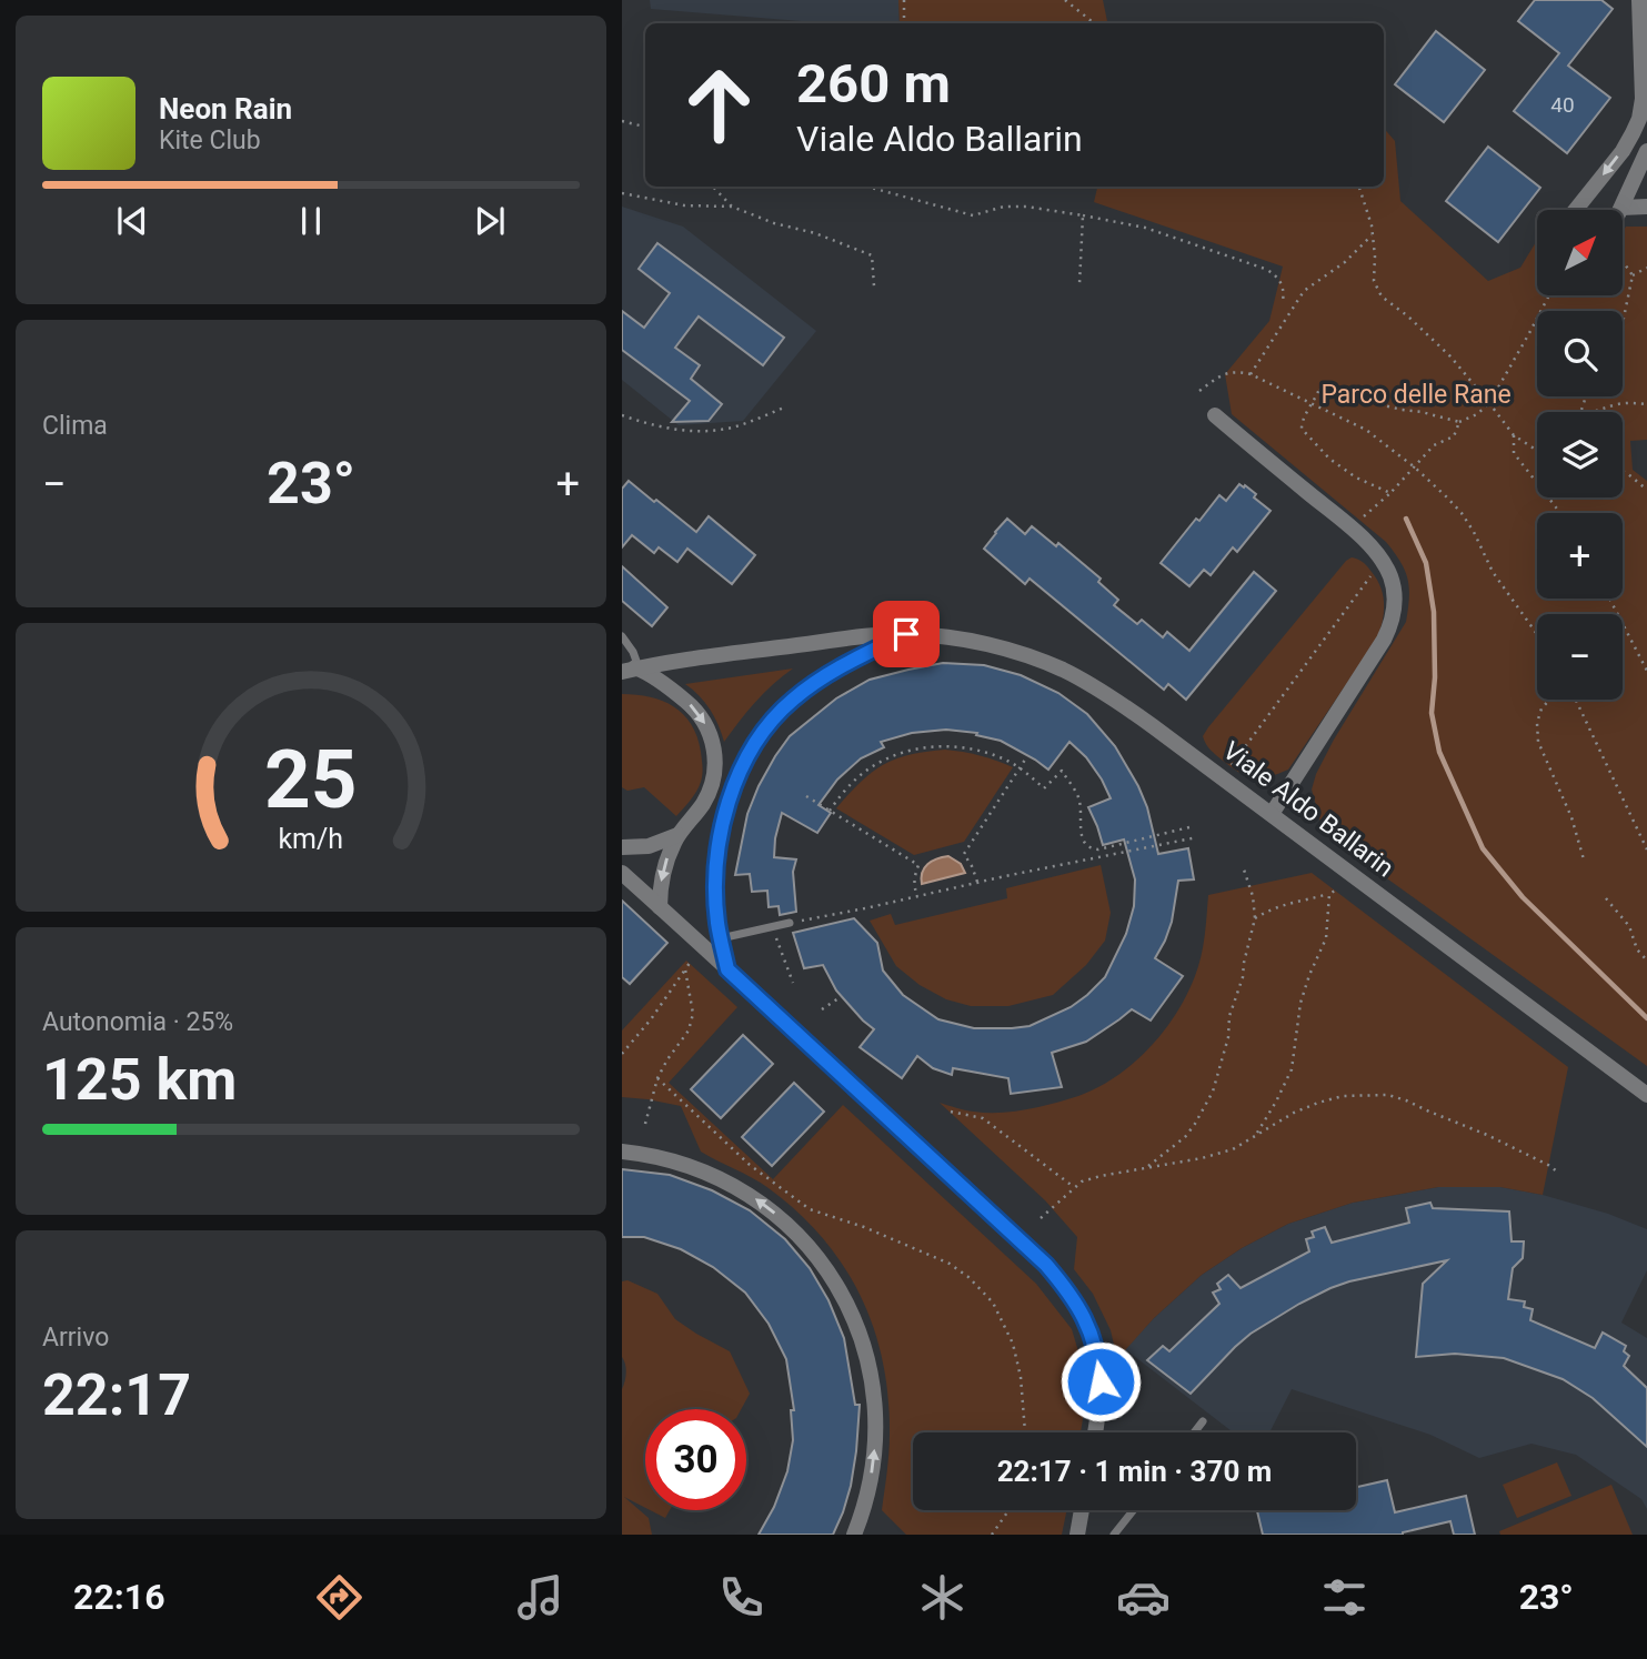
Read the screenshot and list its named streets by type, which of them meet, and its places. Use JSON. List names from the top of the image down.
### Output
{
  "streets": {
    "street": ["Viale Aldo Ballarin"]
  },
  "parks": ["Parco delle Rane"],
  "house_numbers": ["40"],
  "north": "top right",
  "page": {
    "turn": ["260 m", "Viale Aldo Ballarin"],
    "song": ["Neon Rain", "Kite Club"],
    "map_buttons": ["+", "−"],
    "tile": [
      "Clima",
      ["Autonomia · 25%", "125 km"],
      ["Arrivo", "22:17"]
    ],
    "heat": ["−", "23°", "+"],
    "limit": "30",
    "trip": "22:17 · 1 min · 370 m",
    "tabs": ["22:16", "23°"],
    "gauge": ["25", "km/h"]
  }
}
